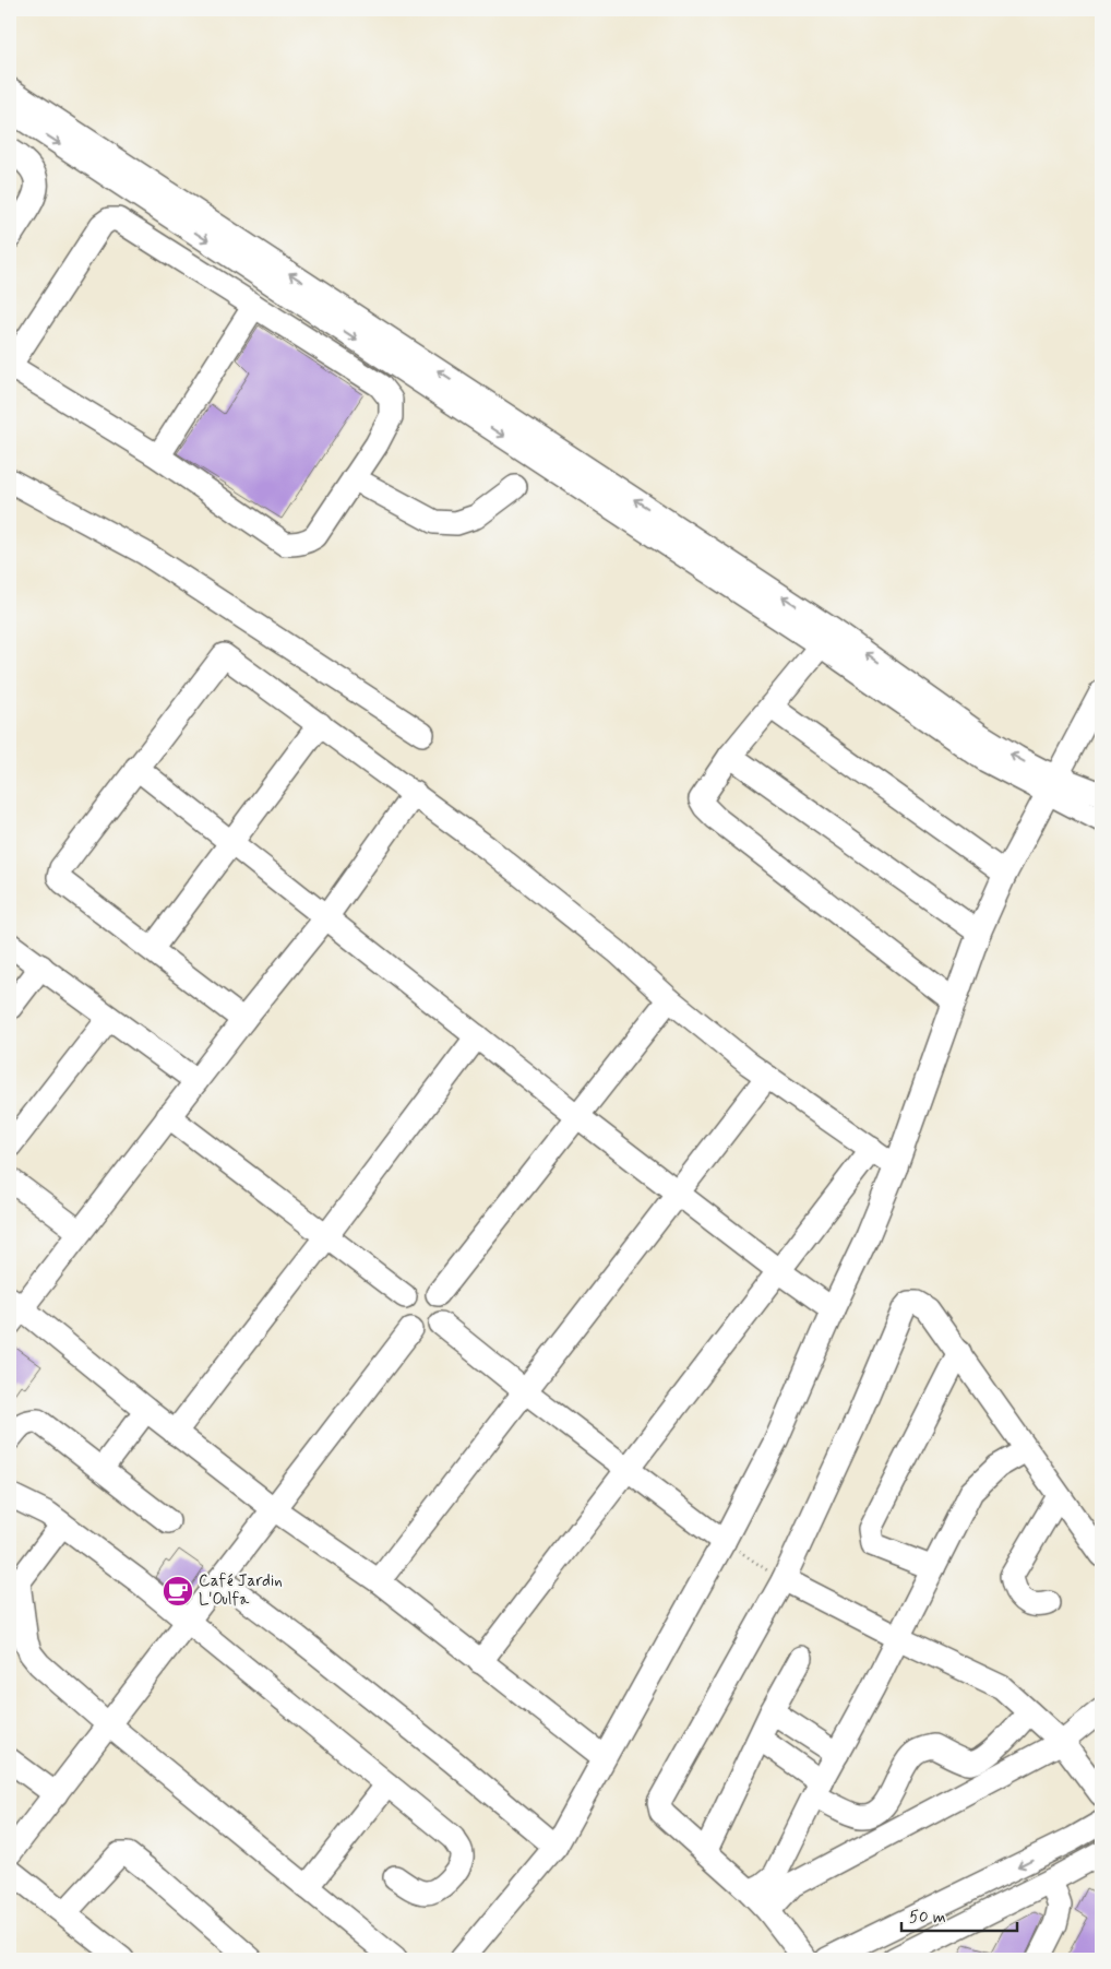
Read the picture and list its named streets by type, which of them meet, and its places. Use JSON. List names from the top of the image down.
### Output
{
  "places": {
    "cafe": ["Café Jardin L'Oulfa"]
  },
  "scale_bar": "50 m"
}
